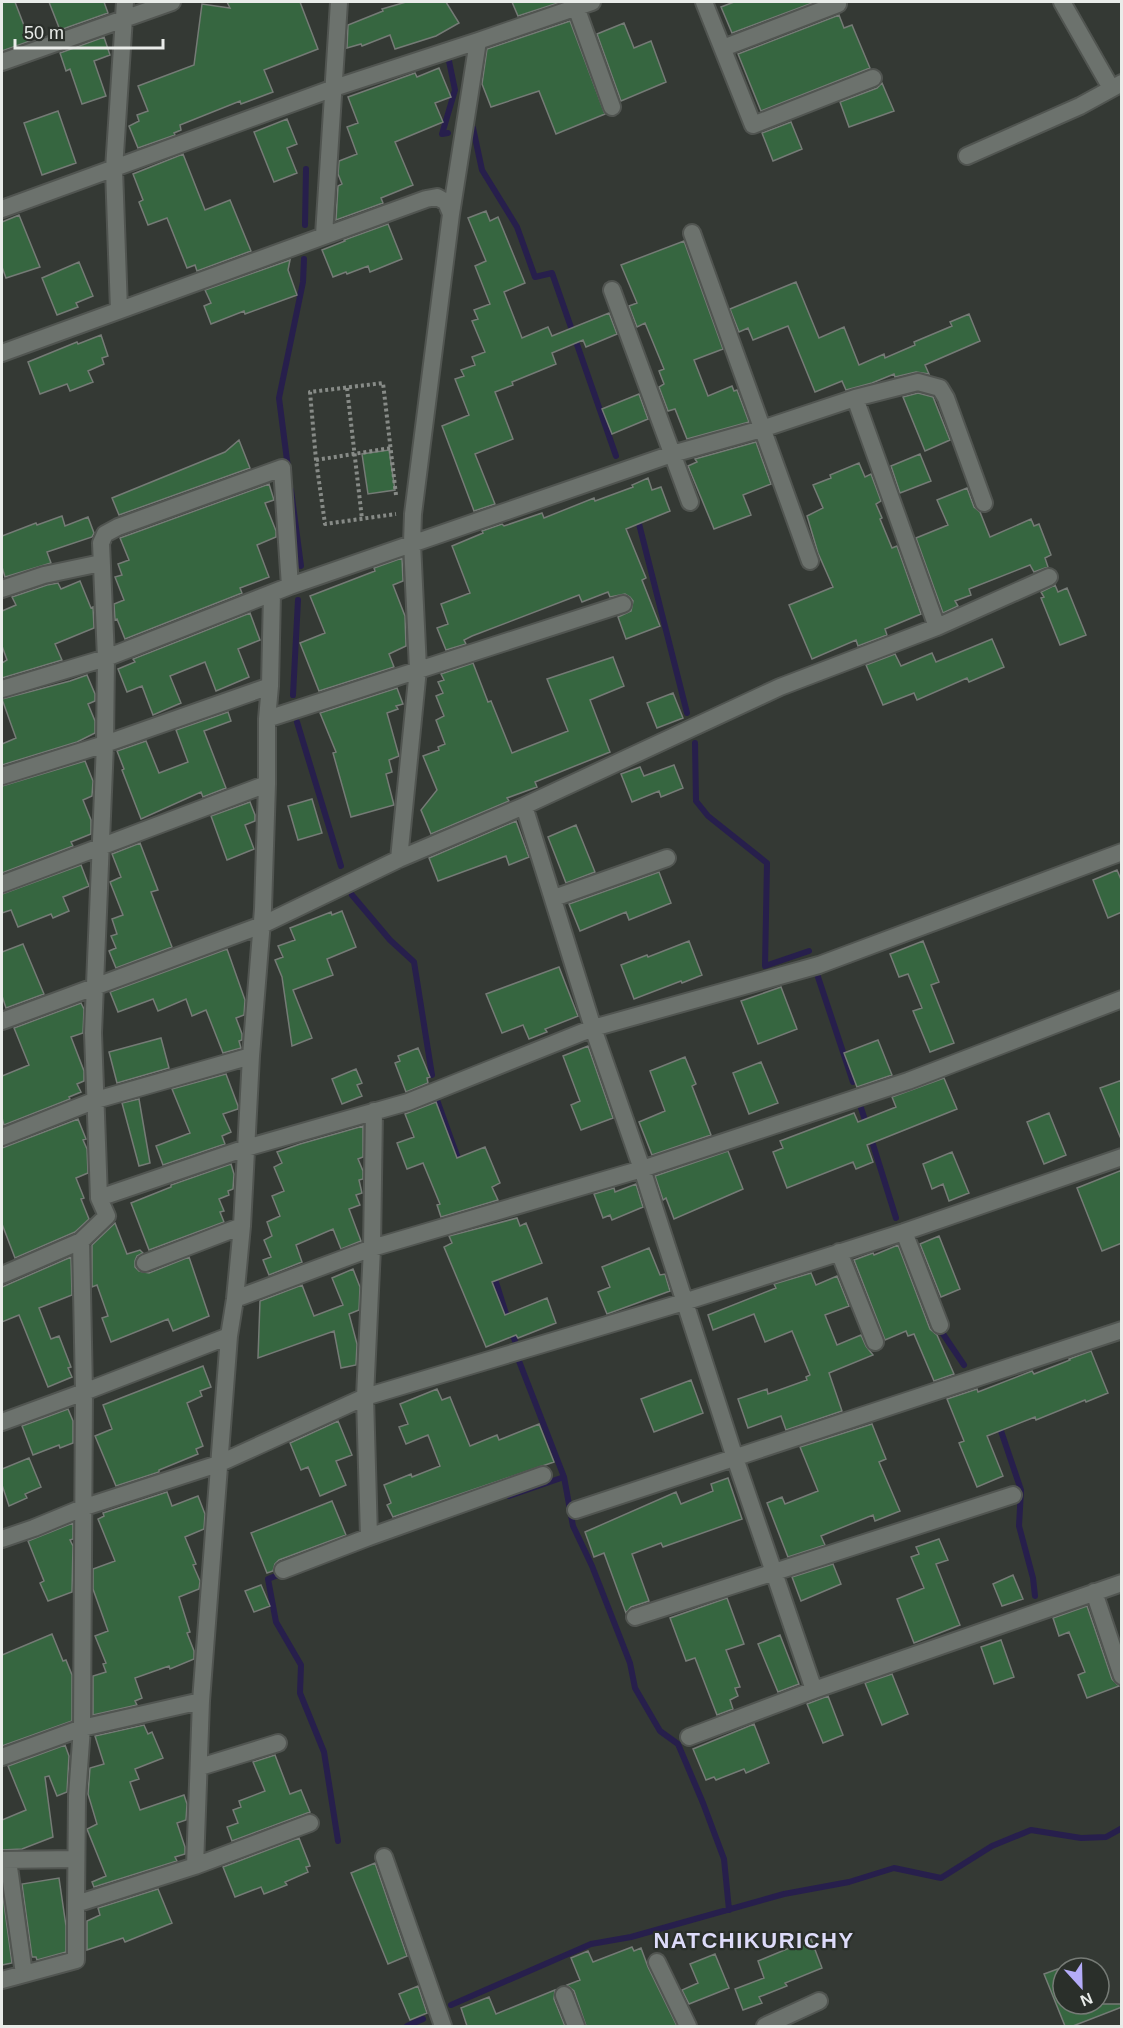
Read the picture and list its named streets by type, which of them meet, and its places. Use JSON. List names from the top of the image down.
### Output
{
  "districts": ["NATCHIKURICHY"],
  "scale_bar": "50 m",
  "north": "bottom"
}
